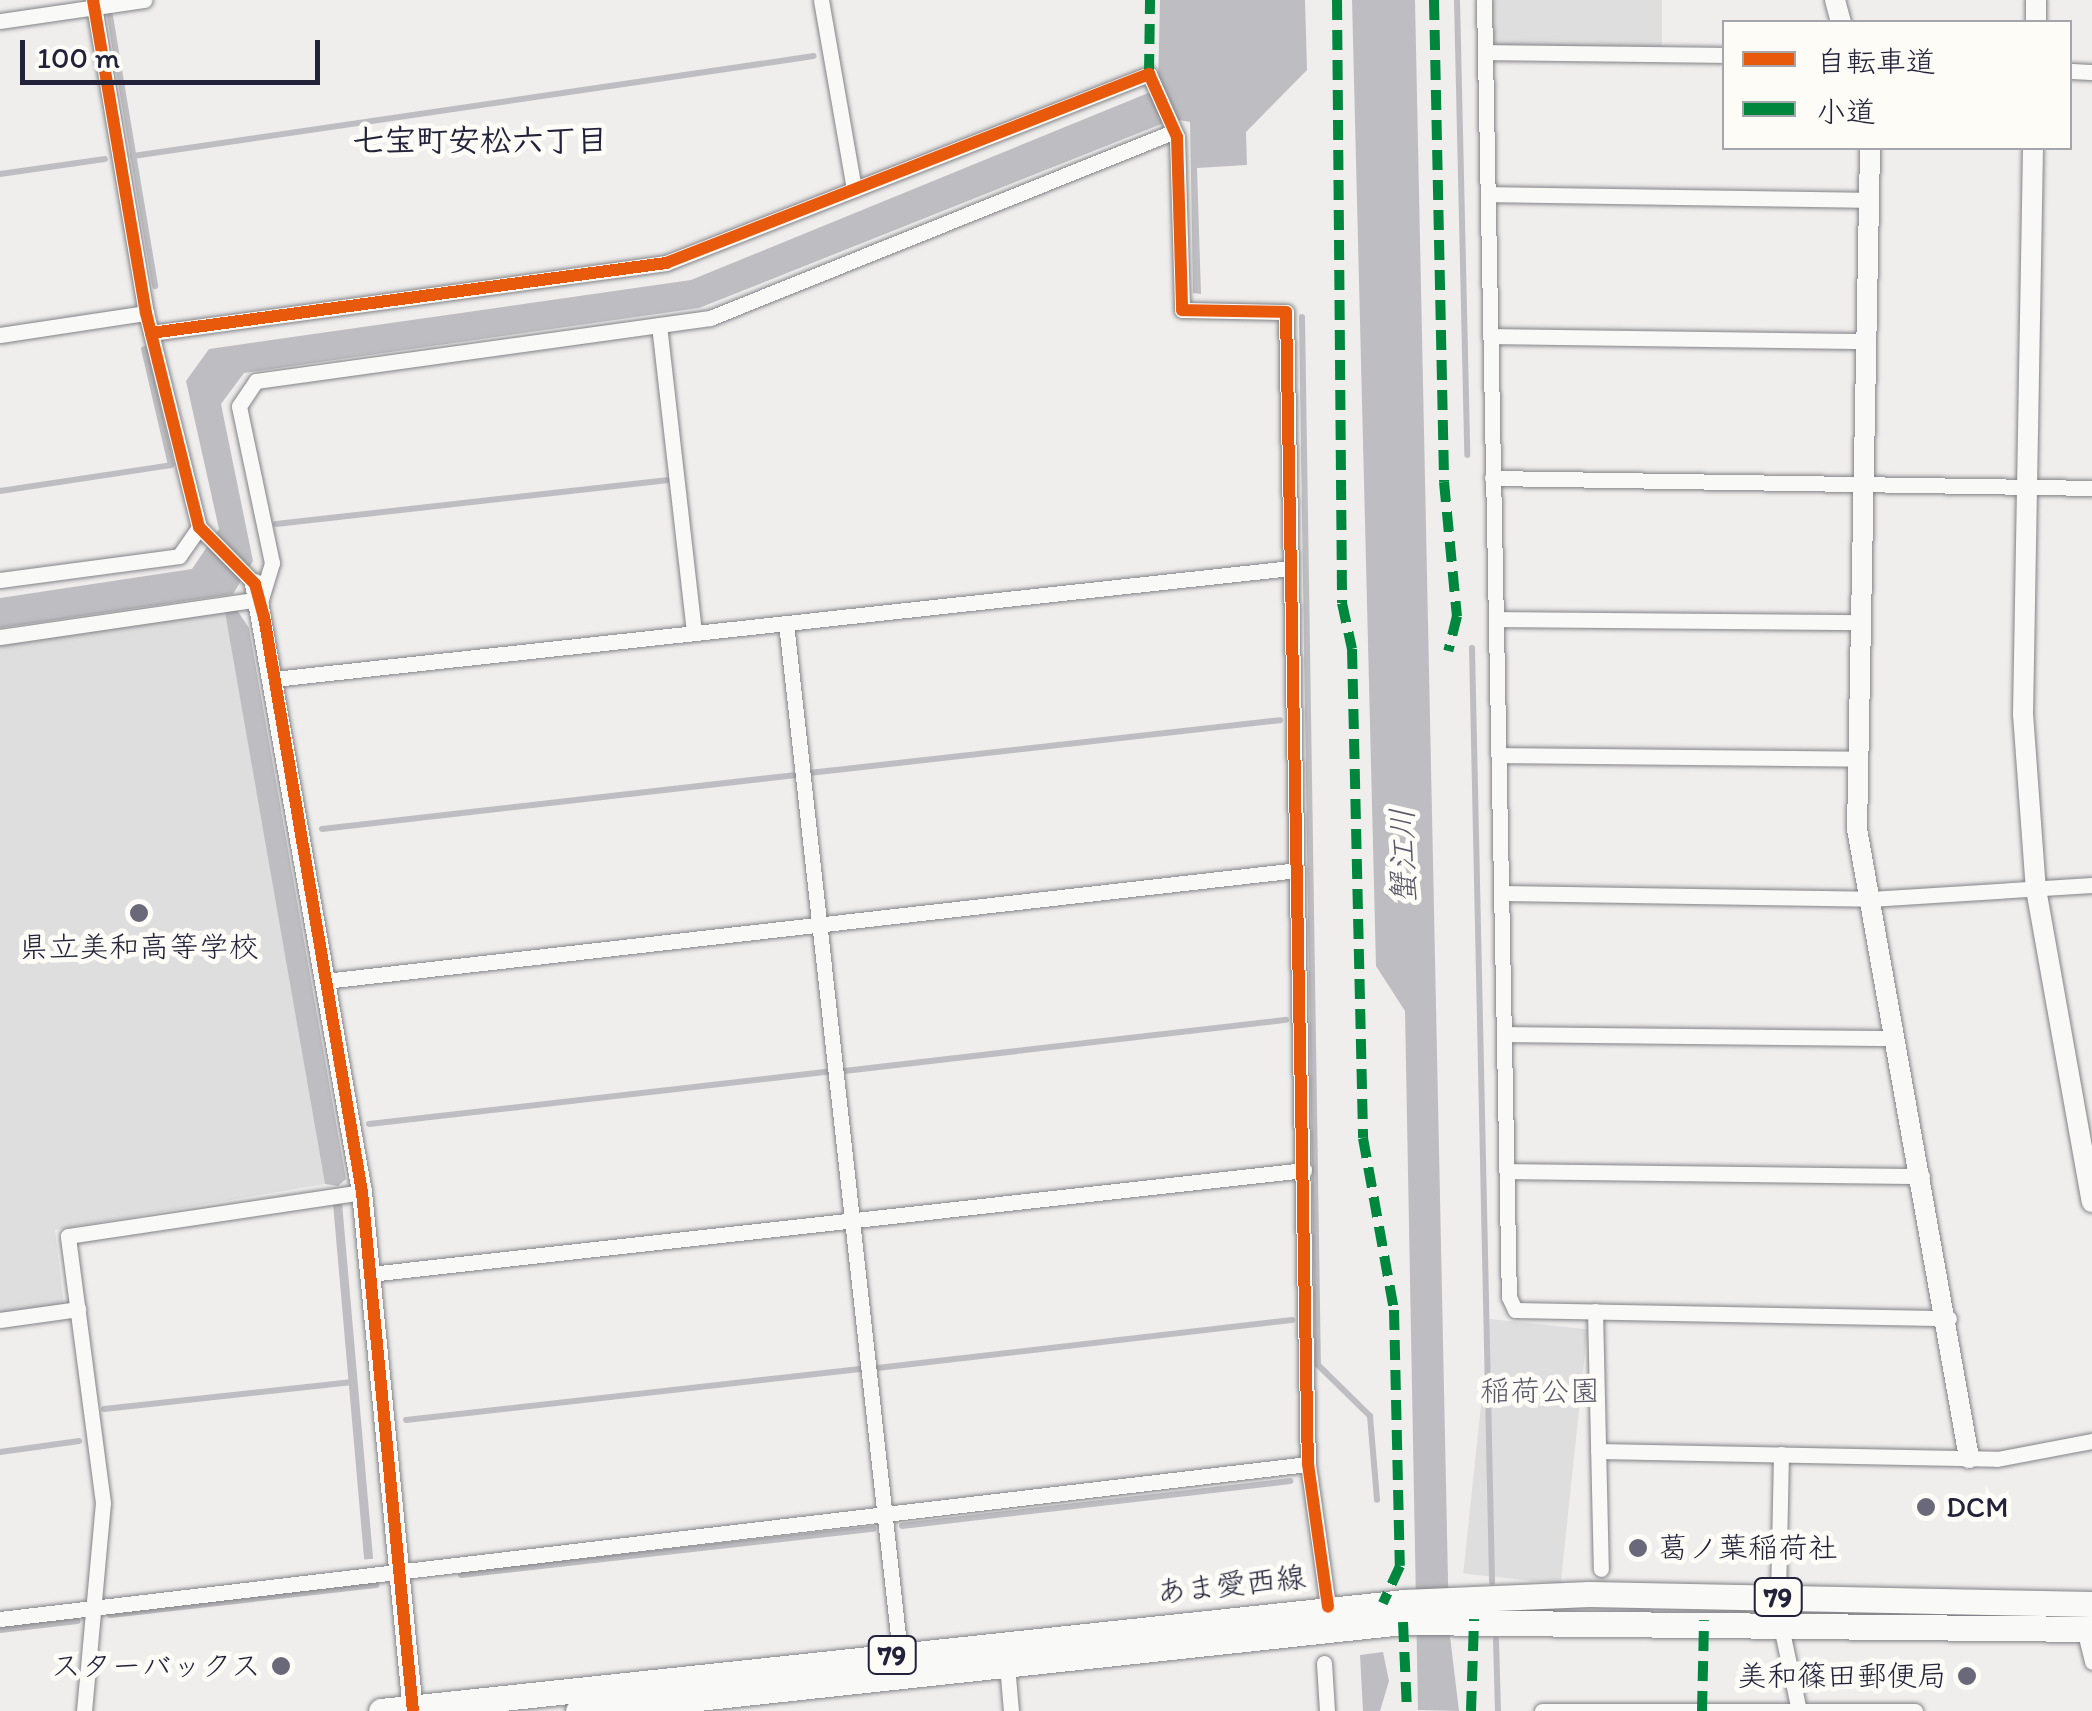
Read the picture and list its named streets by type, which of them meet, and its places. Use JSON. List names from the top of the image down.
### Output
{
  "streets": {
    "main road": ["あま愛西線", "79"]
  },
  "districts": ["七宝町安松六丁目"],
  "water": ["蟹江川"],
  "parks": ["稲荷公園"],
  "places": [
    "県立美和高等学校",
    "DCM",
    "葛ノ葉稲荷社",
    "スターバックス",
    "美和篠田郵便局"
  ],
  "legend": ["自転車道", "小道"],
  "scale_bar": "100 m"
}
